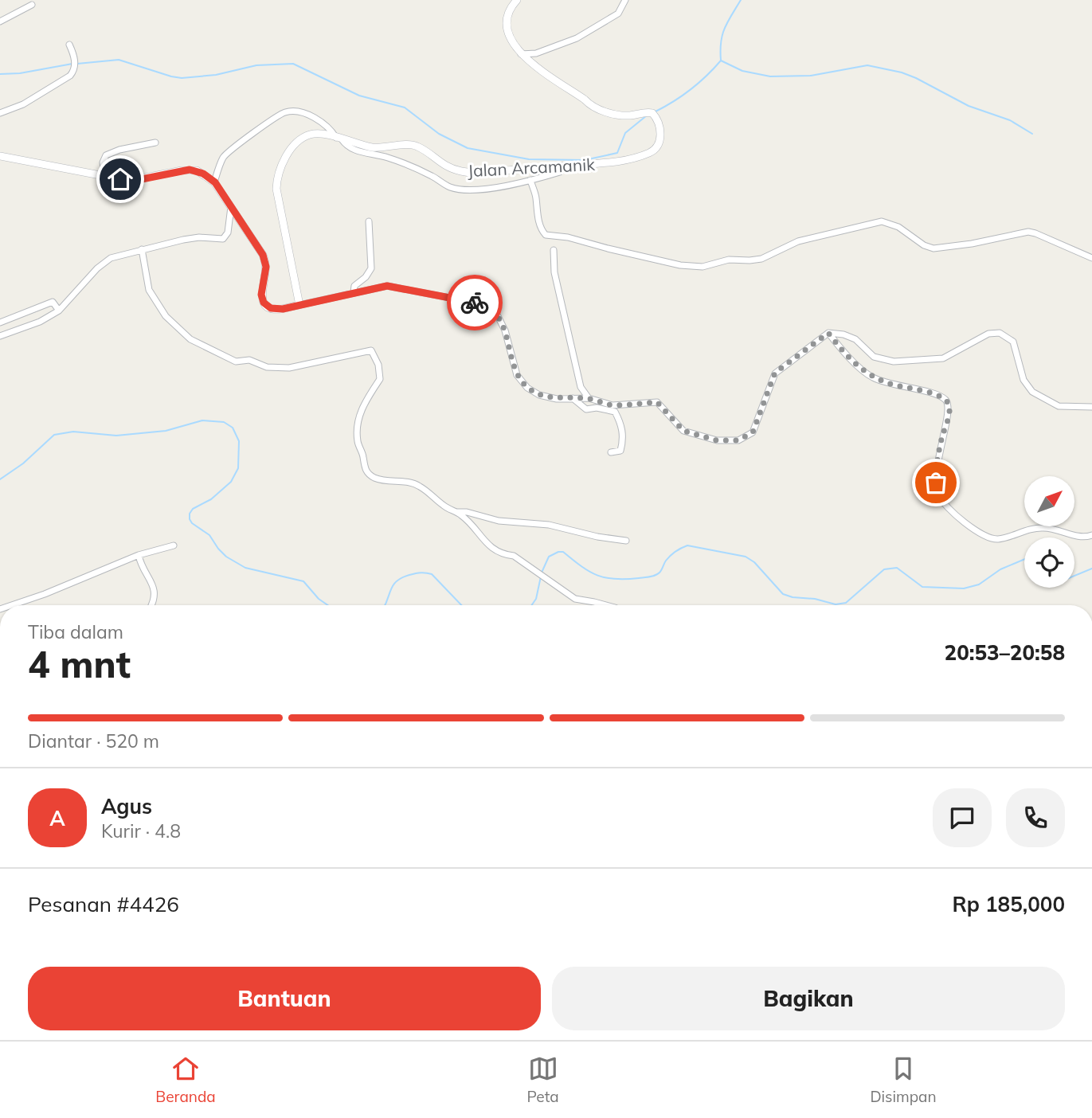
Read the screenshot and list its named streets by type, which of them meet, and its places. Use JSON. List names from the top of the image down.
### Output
{
  "streets": {
    "street": ["Jalan Arcamanik"]
  },
  "north": "top right",
  "page": {
    "heading": ["4 mnt", "Tiba dalam", "20:53–20:58"],
    "panel": [
      "Agus",
      "Kurir · 4.8",
      "Pesanan #4426",
      "Rp 185,000"
    ],
    "bar": "Diantar · 520 m",
    "round": "A",
    "buttons": ["Bantuan", "Bagikan"],
    "tabs": ["Beranda", "Peta", "Disimpan"]
  }
}
